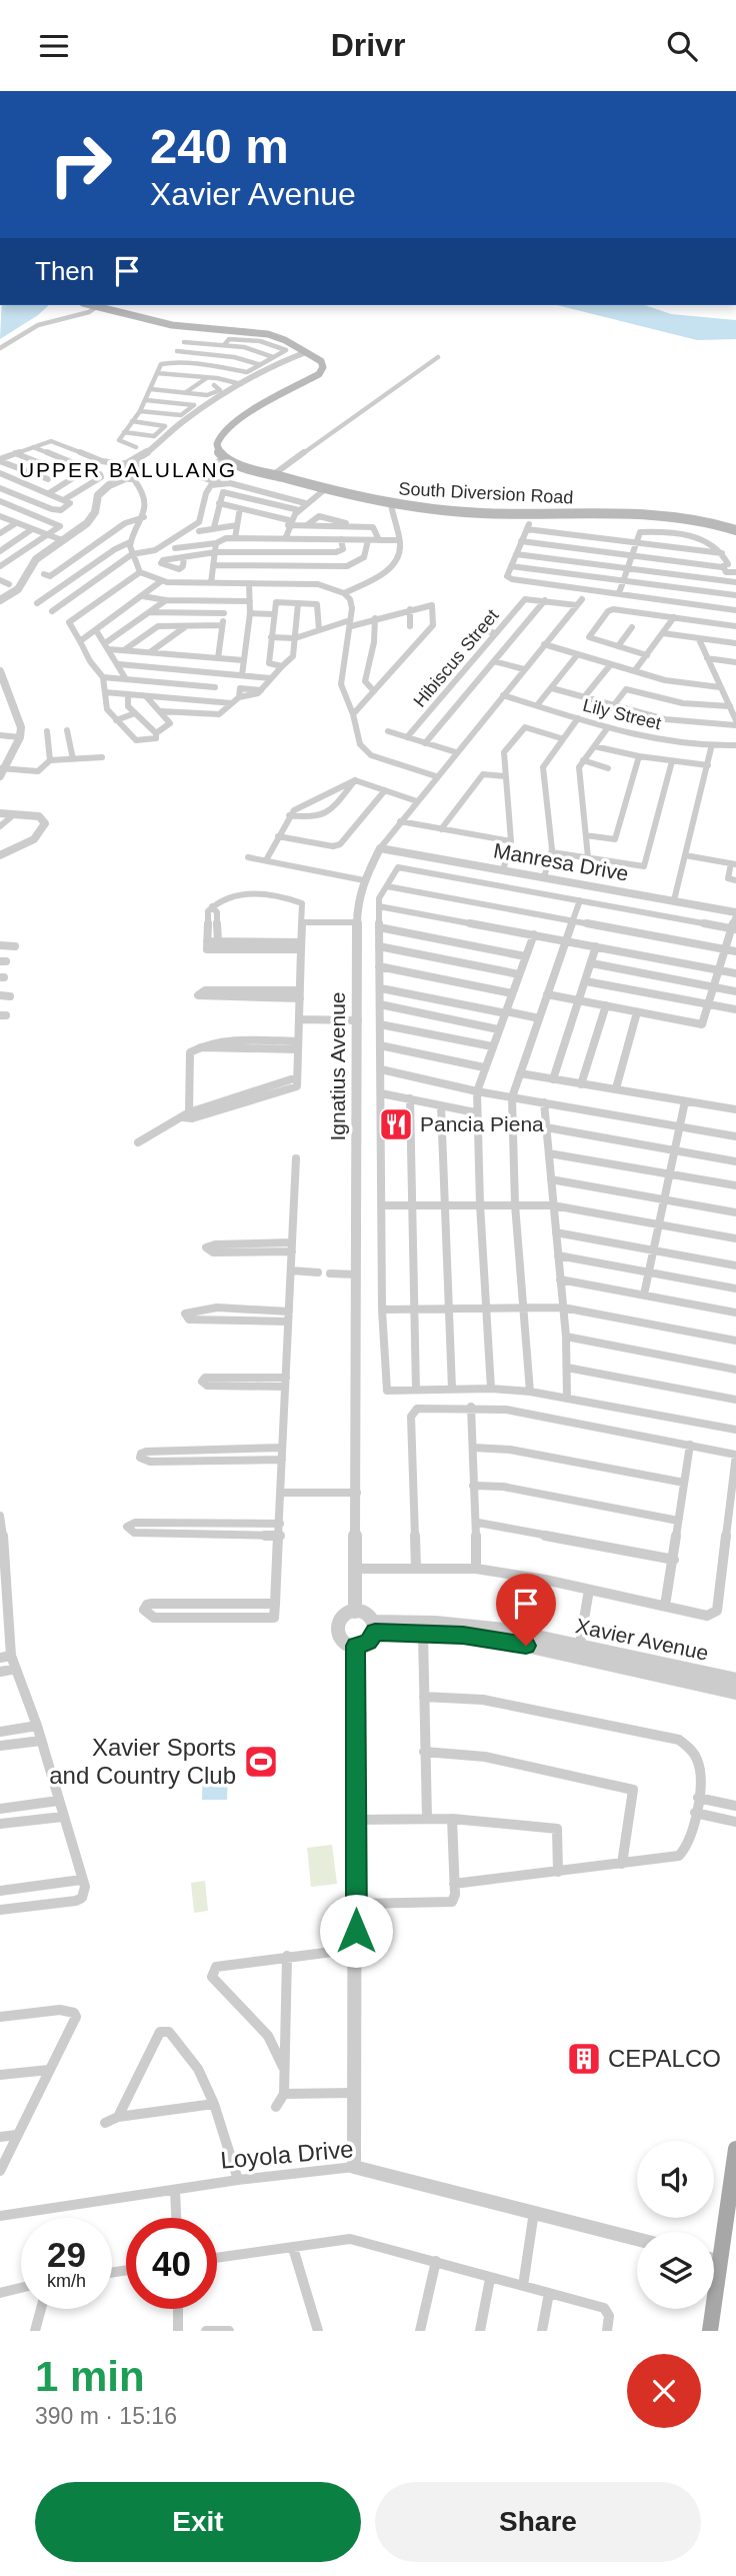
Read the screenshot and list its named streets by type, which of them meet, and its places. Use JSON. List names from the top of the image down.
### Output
{
  "streets": {
    "main road": ["South Diversion Road"],
    "street": [
      "Hibiscus Street",
      "Lily Street",
      "Manresa Drive",
      "Ignatius Avenue",
      "Xavier Avenue",
      "Loyola Drive"
    ]
  },
  "crossings": [
    ["Lily Street", "Ignatius Avenue"],
    ["Manresa Drive", "Ignatius Avenue"],
    ["Ignatius Avenue", "Xavier Avenue"]
  ],
  "districts": ["UPPER BALULANG"],
  "places": {
    "restaurant": ["Pancia Piena"],
    "sports": ["Xavier Sports and Country Club"],
    "building": ["CEPALCO"]
  },
  "page": {
    "header": "Drivr",
    "turn": ["240 m", "Xavier Avenue"],
    "then": "Then",
    "speed": "29 km/h",
    "limit": "40",
    "heading": ["1 min", "390 m · 15:16"],
    "buttons": ["Exit", "Share"]
  }
}
